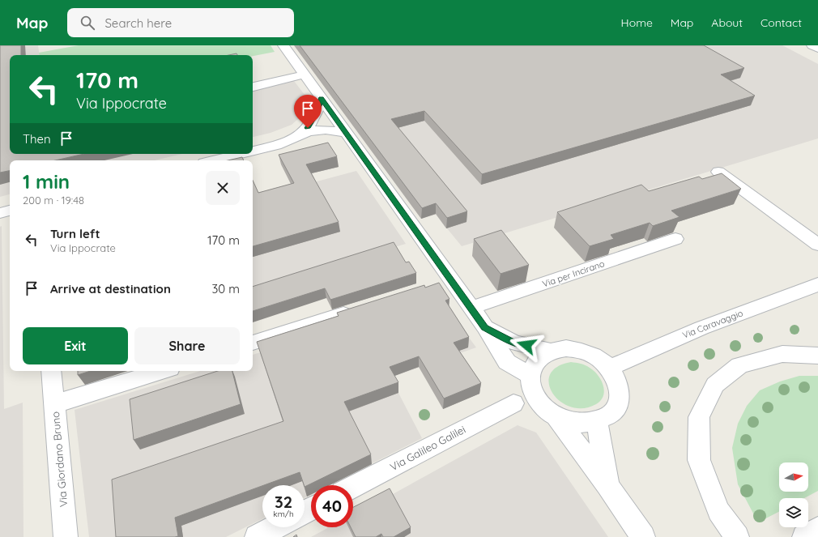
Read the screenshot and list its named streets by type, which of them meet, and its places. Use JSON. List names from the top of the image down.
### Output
{
  "streets": {
    "street": [
      "Via per Incirano",
      "Via Caravaggio",
      "Via Galileo Galilei",
      "Via Giordano Bruno"
    ]
  },
  "crossings": [
    ["Via Caravaggio", "Via Galileo Galilei"]
  ],
  "north": "right",
  "page": {
    "header": "Map",
    "search": "Search here",
    "nav": [
      "Home",
      "Map",
      "About",
      "Contact"
    ],
    "turn": ["170 m", "Via Ippocrate"],
    "then": "Then",
    "heading": ["1 min", "200 m · 19:48"],
    "list": [
      {
        "name": "Turn left",
        "note": "Via Ippocrate",
        "value": "170 m"
      },
      {
        "name": "Arrive at destination",
        "value": "30 m"
      }
    ],
    "buttons": ["Exit", "Share"],
    "speed": "32 km/h",
    "limit": "40"
  }
}
